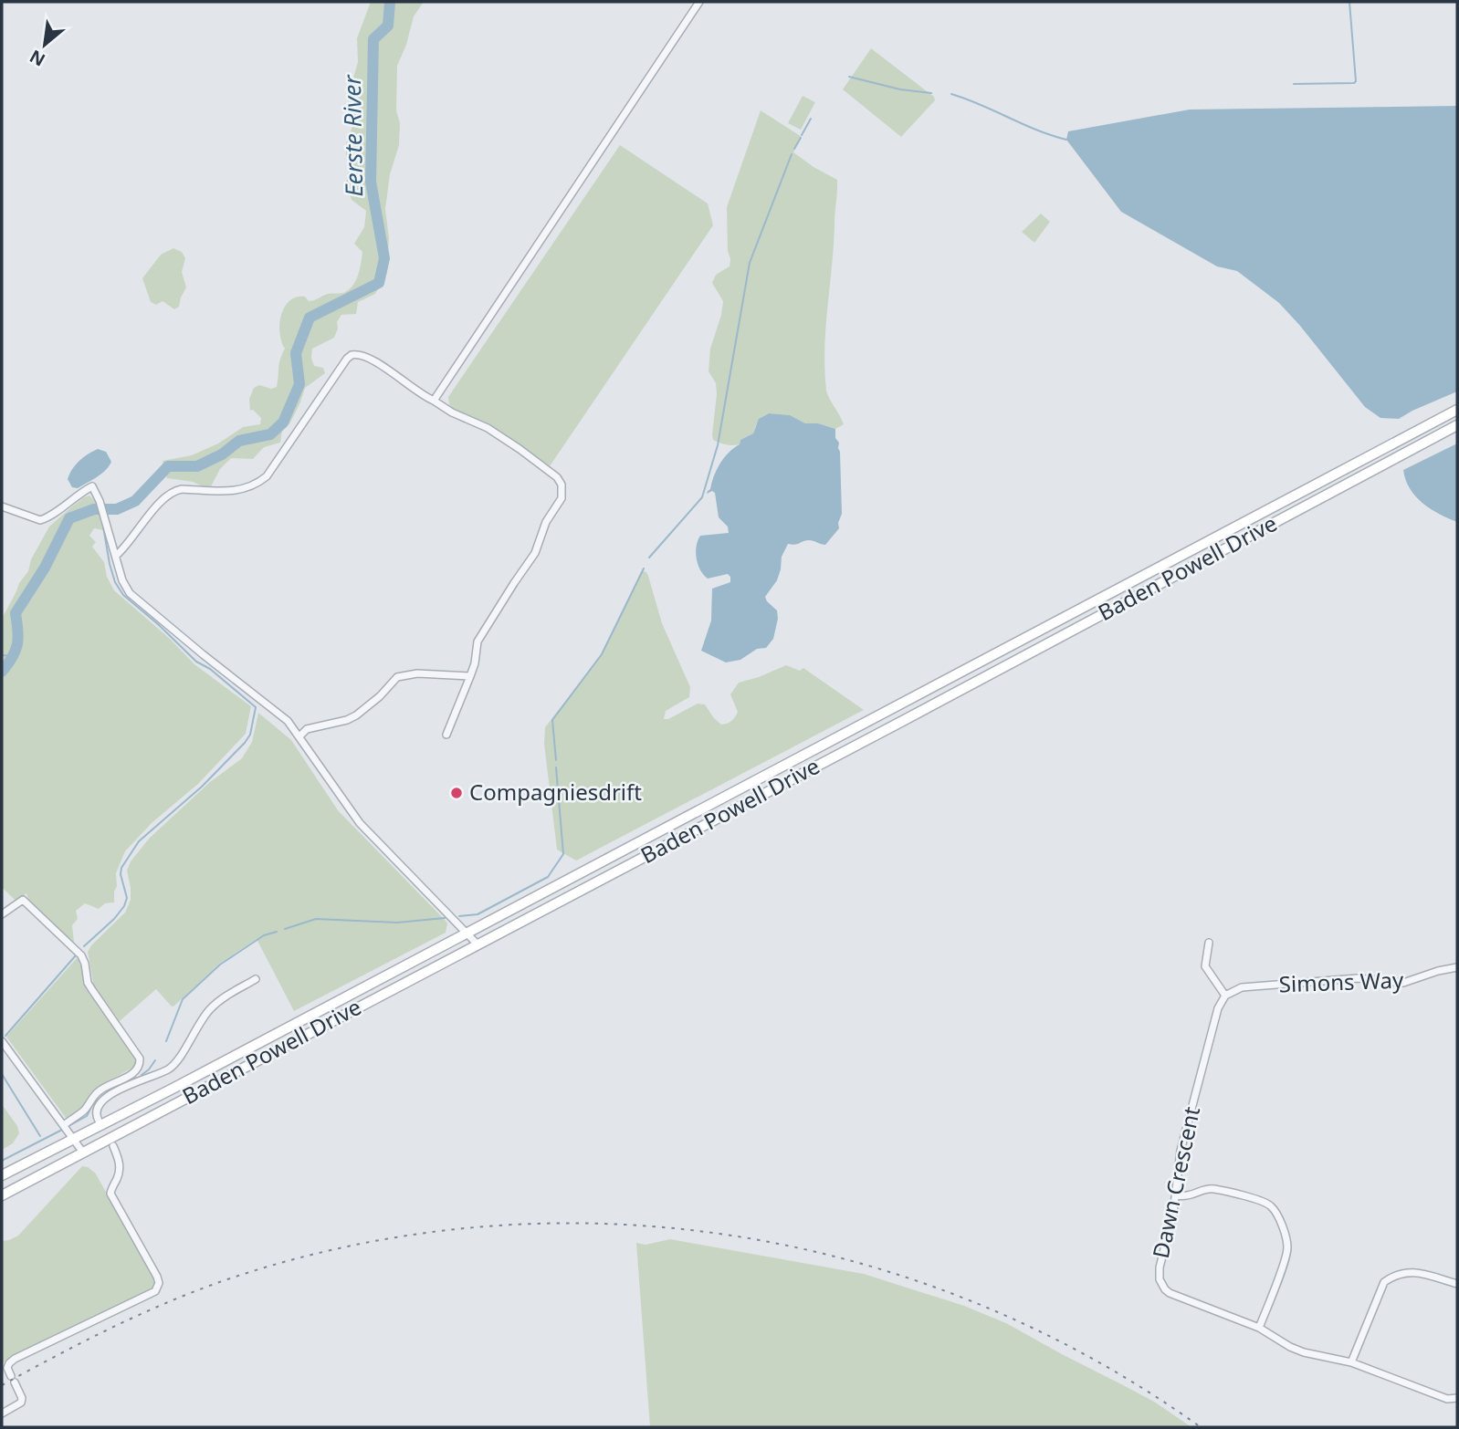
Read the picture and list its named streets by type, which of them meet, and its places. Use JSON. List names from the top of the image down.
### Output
{
  "streets": {
    "main road": ["Baden Powell Drive"],
    "street": ["Simons Way", "Dawn Crescent"]
  },
  "crossings": [
    ["Simons Way", "Dawn Crescent"]
  ],
  "water": ["Eerste River"],
  "places": ["Compagniesdrift"],
  "north": "bottom left"
}
